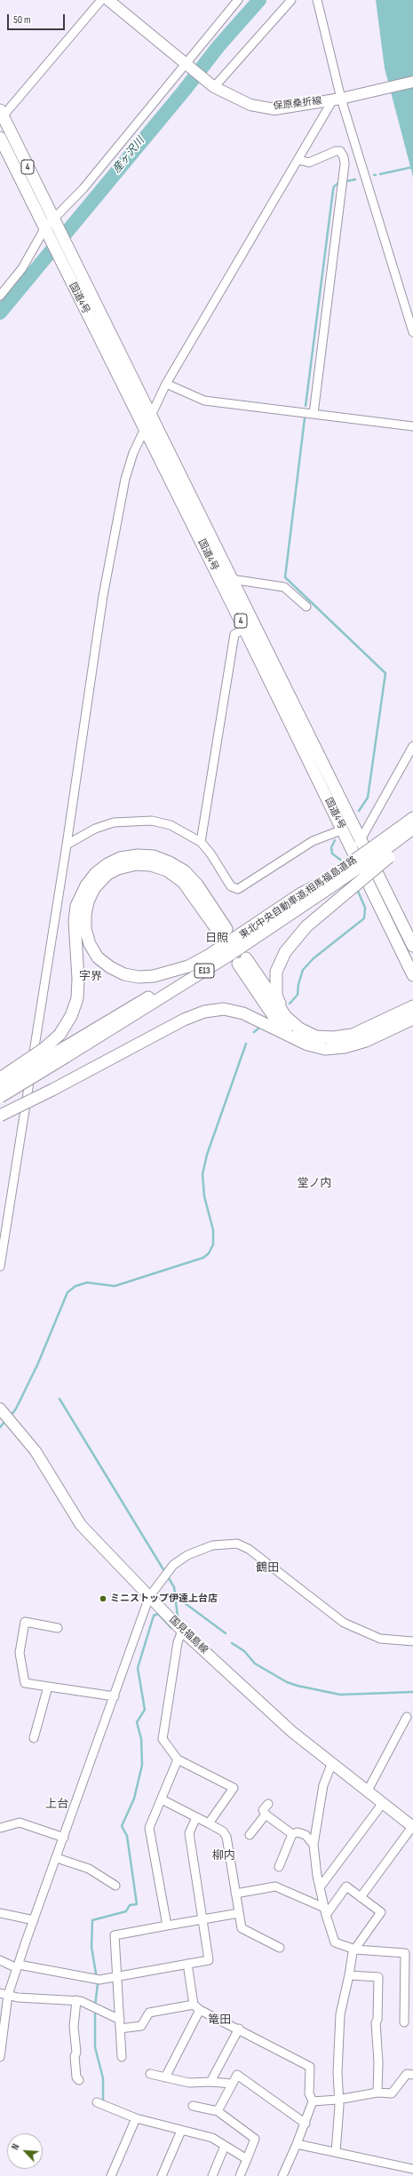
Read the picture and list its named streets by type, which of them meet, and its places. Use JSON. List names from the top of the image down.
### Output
{
  "streets": {
    "highway": [
      "4",
      "国道4号",
      "東北中央自動車道;相馬福島道路",
      "E13"
    ],
    "main road": ["保原桑折線", "国見福島線"]
  },
  "districts": [
    "日照",
    "字界",
    "堂ノ内",
    "鶴田",
    "上台",
    "柳内",
    "篭田"
  ],
  "water": ["産ヶ沢川"],
  "places": ["ミニストップ伊達上台店"],
  "scale_bar": "50 m",
  "north": "top left"
}
